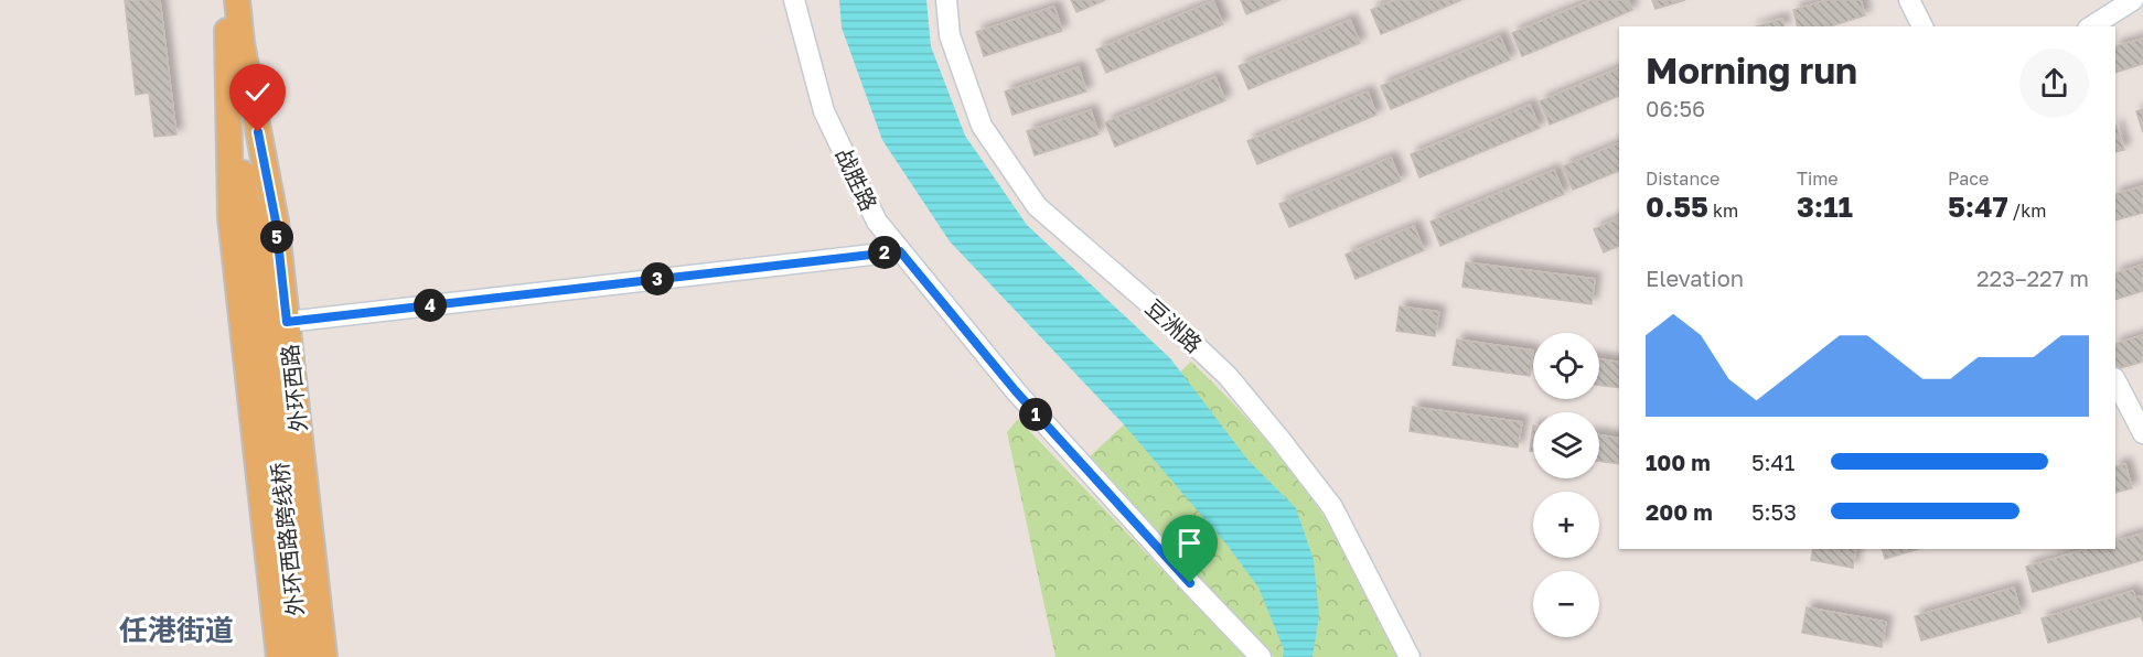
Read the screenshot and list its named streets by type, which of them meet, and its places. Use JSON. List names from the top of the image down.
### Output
{
  "streets": {
    "main road": ["外环西路", "外环西路跨线桥"],
    "street": ["战胜路", "豆洲路"]
  },
  "crossings": [
    ["外环西路", "外环西路跨线桥"]
  ],
  "districts": ["任港街道"],
  "page": {
    "heading": ["Morning run", "06:56"],
    "stats": [
      ["Distance", "0.55 km"],
      ["Time", "3:11"],
      ["Pace", "5:47 /km"]
    ],
    "pins": [
      "5",
      "2",
      "3",
      "4",
      "1"
    ],
    "chart": ["Elevation", "223–227 m"],
    "map_buttons": ["+", "−"],
    "list": [
      {
        "name": "100 m",
        "note": "5:41"
      },
      {
        "name": "200 m",
        "note": "5:53"
      }
    ]
  }
}
